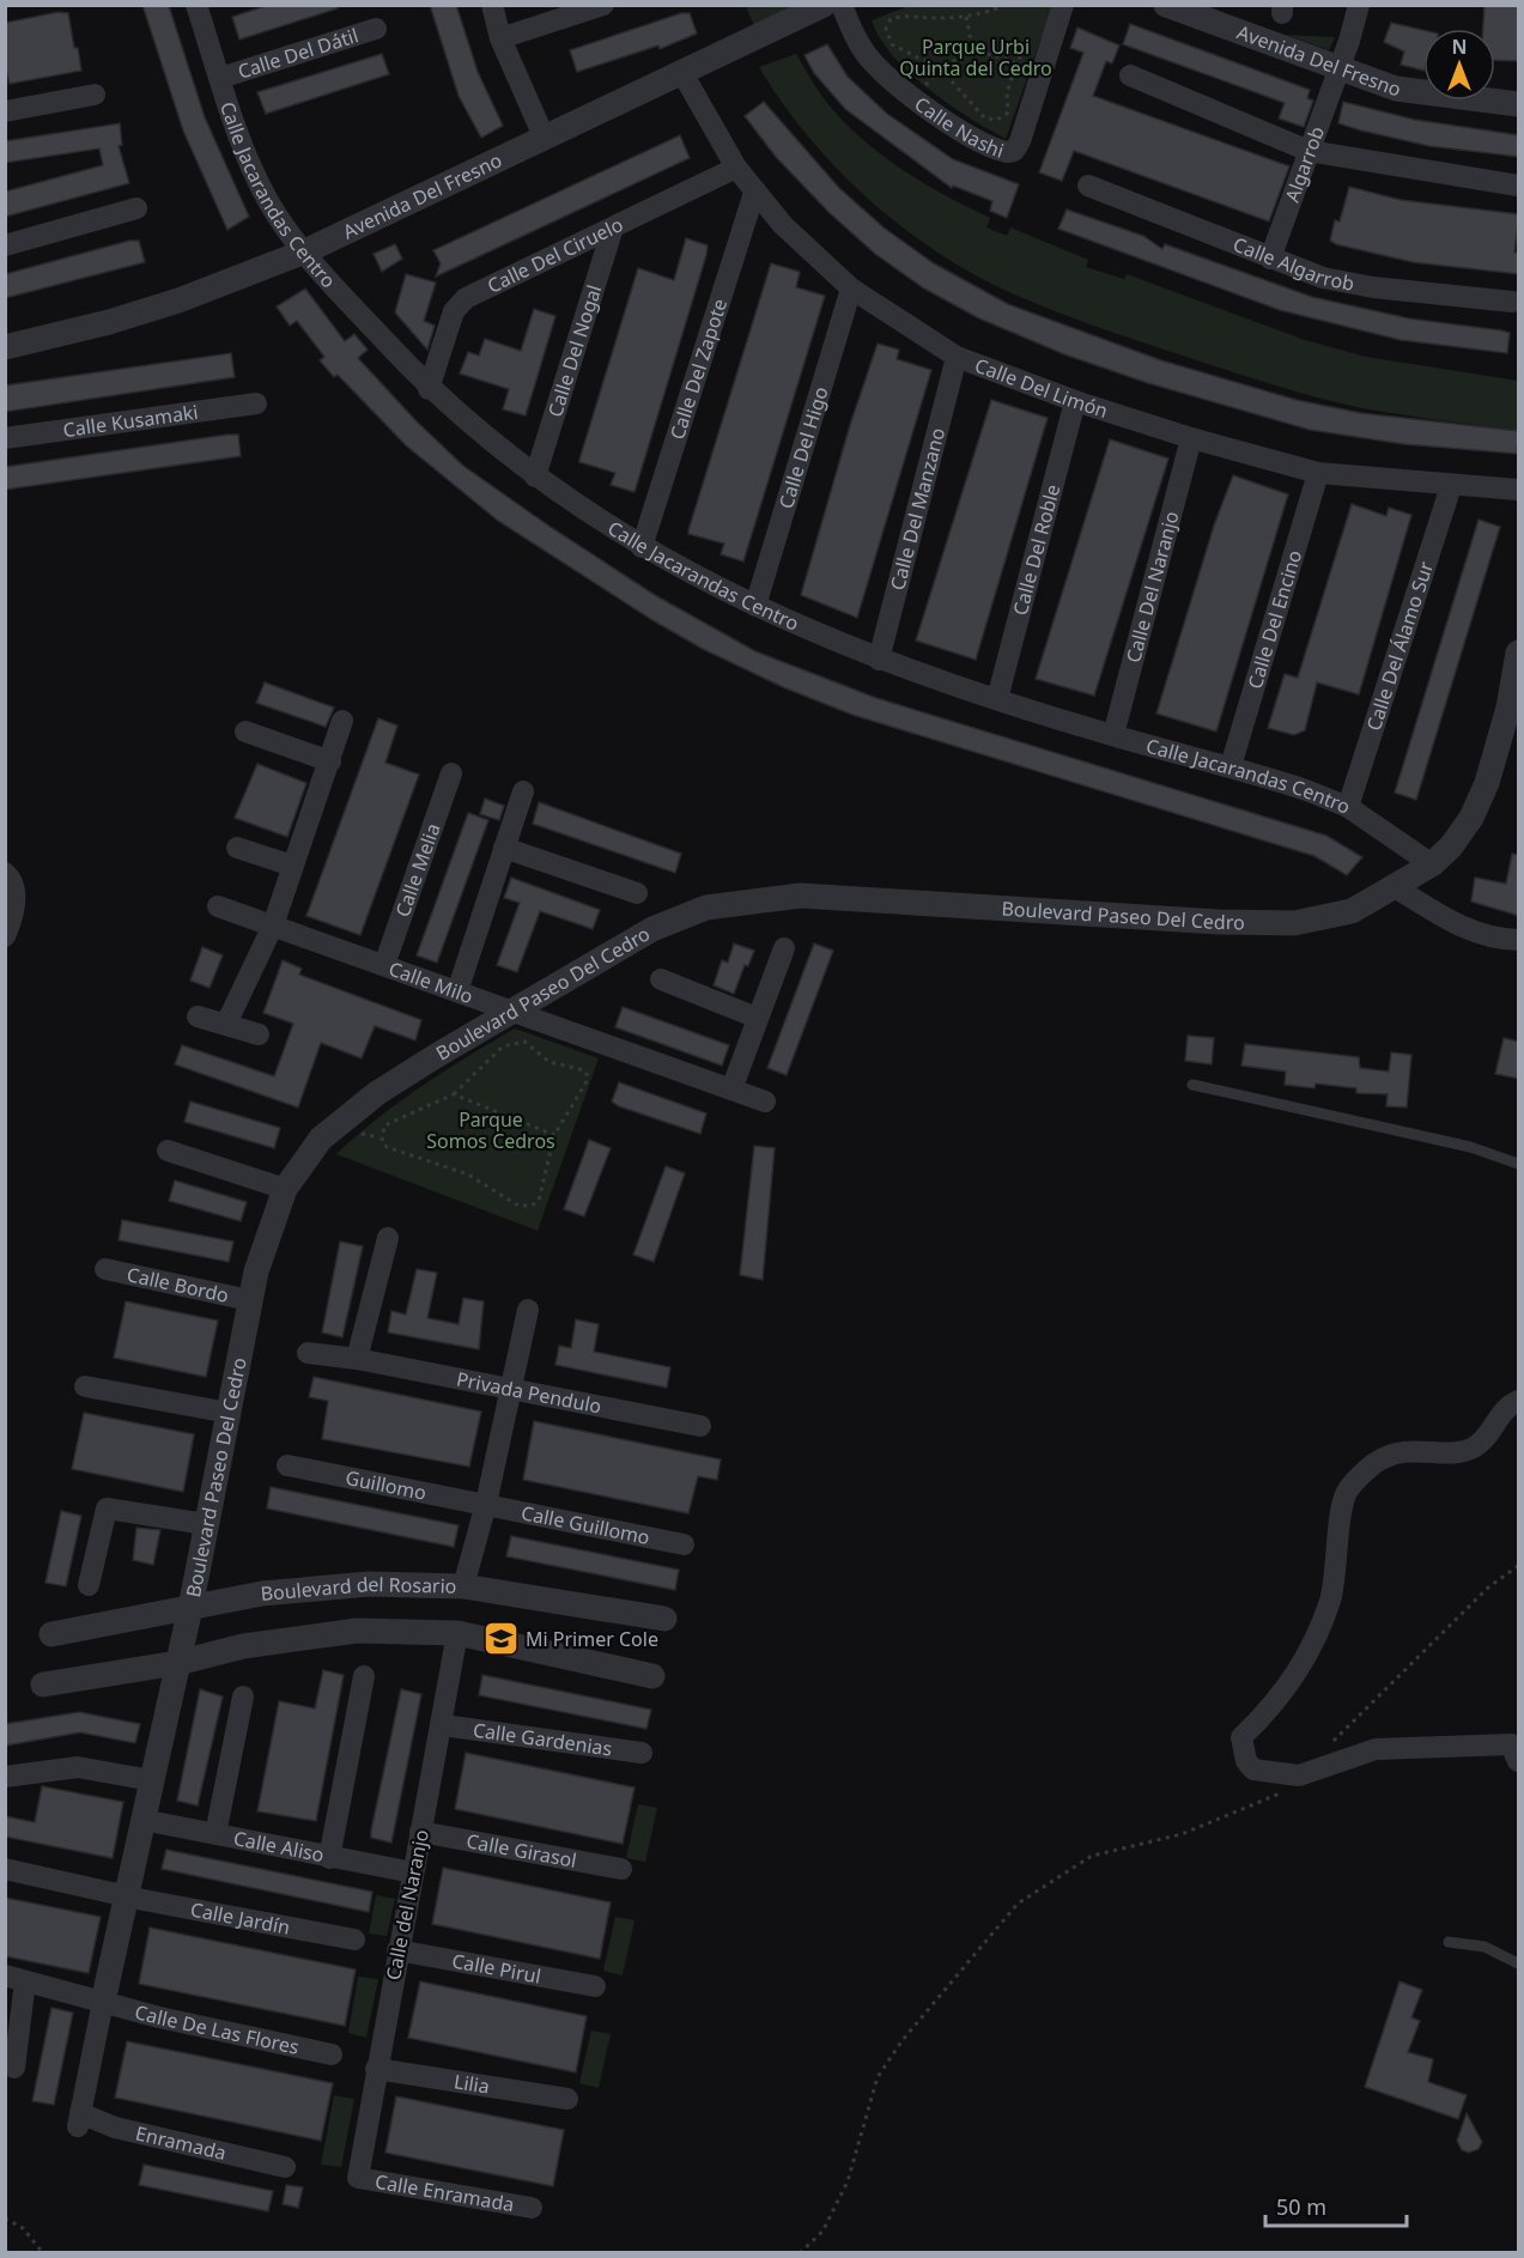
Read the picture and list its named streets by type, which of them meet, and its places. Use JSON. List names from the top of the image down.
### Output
{
  "streets": {
    "street": [
      "Calle Del Dátil",
      "Avenida Del Fresno",
      "Calle Nashi",
      "Algarrob",
      "Calle Jacarandas Centro",
      "Calle Del Ciruelo",
      "Calle Algarrob",
      "Calle Del Nogal",
      "Calle Del Zapote",
      "Calle Del Limón",
      "Calle Kusamaki",
      "Calle Del Higo",
      "Calle Del Manzano",
      "Calle Del Roble",
      "Calle Del Naranjo",
      "Calle Del Encino",
      "Calle Del Álamo Sur",
      "Calle Melia",
      "Boulevard Paseo Del Cedro",
      "Calle Milo",
      "Calle Bordo",
      "Privada Pendulo",
      "Guillomo",
      "Calle Guillomo",
      "Boulevard del Rosario",
      "Calle Gardenias",
      "Calle Aliso",
      "Calle Girasol",
      "Calle del Naranjo",
      "Calle Jardín",
      "Calle Pirul",
      "Calle De Las Flores",
      "Lilia",
      "Enramada",
      "Calle Enramada"
    ]
  },
  "crossings": [
    ["Calle Del Dátil", "Calle Jacarandas Centro"],
    ["Avenida Del Fresno", "Algarrob"],
    ["Avenida Del Fresno", "Calle Jacarandas Centro"],
    ["Avenida Del Fresno", "Calle Del Limón"],
    ["Algarrob", "Calle Algarrob"],
    ["Calle Jacarandas Centro", "Calle Del Ciruelo"],
    ["Calle Jacarandas Centro", "Calle Del Nogal"],
    ["Calle Jacarandas Centro", "Calle Del Zapote"],
    ["Calle Jacarandas Centro", "Calle Del Higo"],
    ["Calle Jacarandas Centro", "Calle Del Manzano"],
    ["Calle Jacarandas Centro", "Calle Del Roble"],
    ["Calle Jacarandas Centro", "Calle Del Naranjo"],
    ["Calle Jacarandas Centro", "Calle Del Encino"],
    ["Calle Jacarandas Centro", "Calle Del Álamo Sur"],
    ["Calle Jacarandas Centro", "Boulevard Paseo Del Cedro"],
    ["Calle Del Ciruelo", "Calle Del Nogal"],
    ["Calle Del Ciruelo", "Calle Del Limón"],
    ["Calle Del Zapote", "Calle Del Limón"],
    ["Calle Del Limón", "Calle Del Higo"],
    ["Calle Del Limón", "Calle Del Manzano"],
    ["Calle Del Limón", "Calle Del Roble"],
    ["Calle Del Limón", "Calle Del Naranjo"],
    ["Calle Del Limón", "Calle Del Encino"],
    ["Calle Del Limón", "Calle Del Álamo Sur"],
    ["Calle Melia", "Calle Milo"],
    ["Boulevard Paseo Del Cedro", "Calle Milo"],
    ["Boulevard Paseo Del Cedro", "Calle Bordo"],
    ["Boulevard Paseo Del Cedro", "Boulevard del Rosario"],
    ["Boulevard Paseo Del Cedro", "Calle Aliso"],
    ["Boulevard Paseo Del Cedro", "Calle Jardín"],
    ["Boulevard Paseo Del Cedro", "Calle De Las Flores"],
    ["Boulevard Paseo Del Cedro", "Enramada"],
    ["Guillomo", "Calle Guillomo"],
    ["Boulevard del Rosario", "Calle del Naranjo"],
    ["Calle Gardenias", "Calle del Naranjo"],
    ["Calle Aliso", "Calle del Naranjo"],
    ["Calle Girasol", "Calle del Naranjo"],
    ["Calle del Naranjo", "Calle Pirul"],
    ["Calle del Naranjo", "Lilia"],
    ["Calle del Naranjo", "Calle Enramada"],
    ["Calle De Las Flores", "Enramada"]
  ],
  "parks": ["Parque Urbi Quinta del Cedro", "Parque Somos Cedros"],
  "places": {
    "school or university": ["Mi Primer Cole"]
  },
  "scale_bar": "50 m",
  "north": "top"
}
